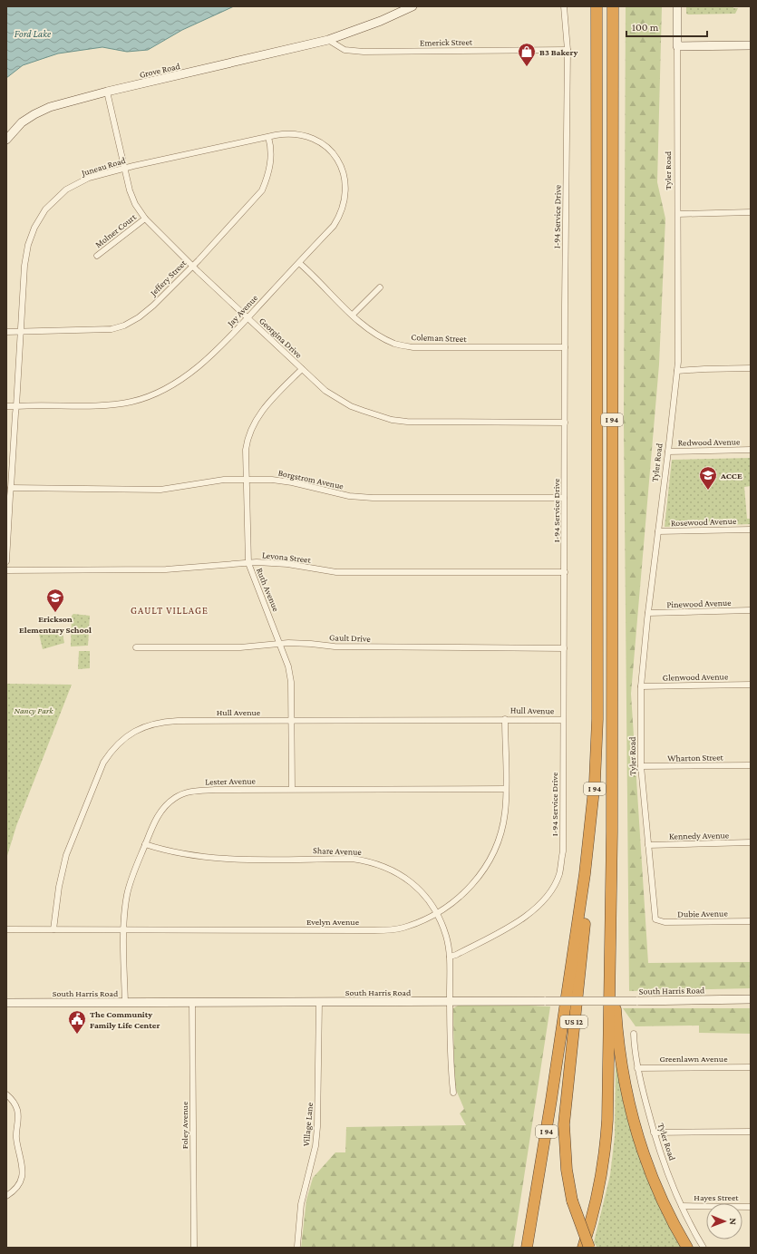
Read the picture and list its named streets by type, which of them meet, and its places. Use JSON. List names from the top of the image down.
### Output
{
  "streets": {
    "highway": ["I 94", "US 12"],
    "main road": ["Grove Road", "Tyler Road", "South Harris Road"],
    "street": [
      "Emerick Street",
      "Juneau Road",
      "I-94 Service Drive",
      "Molner Court",
      "Jeffery Street",
      "Jay Avenue",
      "Georgina Drive",
      "Coleman Street",
      "Redwood Avenue",
      "Borgstrom Avenue",
      "Rosewood Avenue",
      "Levona Street",
      "Ruth Avenue",
      "Pinewood Avenue",
      "Gault Drive",
      "Glenwood Avenue",
      "Hull Avenue",
      "Wharton Street",
      "Lester Avenue",
      "Kennedy Avenue",
      "Share Avenue",
      "Dubie Avenue",
      "Evelyn Avenue",
      "Greenlawn Avenue",
      "Village Lane",
      "Foley Avenue",
      "Hayes Street"
    ]
  },
  "crossings": [
    ["Emerick Street", "Grove Road"],
    ["Emerick Street", "I-94 Service Drive"],
    ["Grove Road", "Georgina Drive"],
    ["Juneau Road", "Jeffery Street"],
    ["Juneau Road", "Jay Avenue"],
    ["Juneau Road", "Georgina Drive"],
    ["Juneau Road", "Borgstrom Avenue"],
    ["Tyler Road", "Redwood Avenue"],
    ["Tyler Road", "Rosewood Avenue"],
    ["Tyler Road", "Pinewood Avenue"],
    ["Tyler Road", "Glenwood Avenue"],
    ["Tyler Road", "Wharton Street"],
    ["Tyler Road", "Kennedy Avenue"],
    ["Tyler Road", "Dubie Avenue"],
    ["Tyler Road", "Greenlawn Avenue"],
    ["Tyler Road", "Hayes Street"],
    ["I-94 Service Drive", "Georgina Drive"],
    ["I-94 Service Drive", "Coleman Street"],
    ["I-94 Service Drive", "Borgstrom Avenue"],
    ["I-94 Service Drive", "Levona Street"],
    ["I-94 Service Drive", "Gault Drive"],
    ["I-94 Service Drive", "Hull Avenue"],
    ["I-94 Service Drive", "Share Avenue"],
    ["Molner Court", "Georgina Drive"],
    ["Jeffery Street", "Jay Avenue"],
    ["Jeffery Street", "Georgina Drive"],
    ["Jay Avenue", "Georgina Drive"],
    ["Jay Avenue", "Coleman Street"],
    ["Georgina Drive", "Ruth Avenue"],
    ["I 94", "US 12"],
    ["Borgstrom Avenue", "Ruth Avenue"],
    ["Levona Street", "Ruth Avenue"],
    ["Ruth Avenue", "Gault Drive"],
    ["Ruth Avenue", "Hull Avenue"],
    ["Ruth Avenue", "Lester Avenue"],
    ["Hull Avenue", "Evelyn Avenue"],
    ["Lester Avenue", "Share Avenue"],
    ["Lester Avenue", "Evelyn Avenue"],
    ["Lester Avenue", "South Harris Road"],
    ["Share Avenue", "Evelyn Avenue"],
    ["Share Avenue", "South Harris Road"],
    ["South Harris Road", "Village Lane"],
    ["South Harris Road", "Foley Avenue"]
  ],
  "districts": ["GAULT VILLAGE"],
  "water": ["Ford Lake"],
  "parks": ["Nancy Park"],
  "places": {
    "shop": ["B3 Bakery"],
    "school or university": ["ACCE", "Erickson Elementary School"],
    "public building": ["The Community Family Life Center"]
  },
  "scale_bar": "100 m",
  "north": "right"
}
